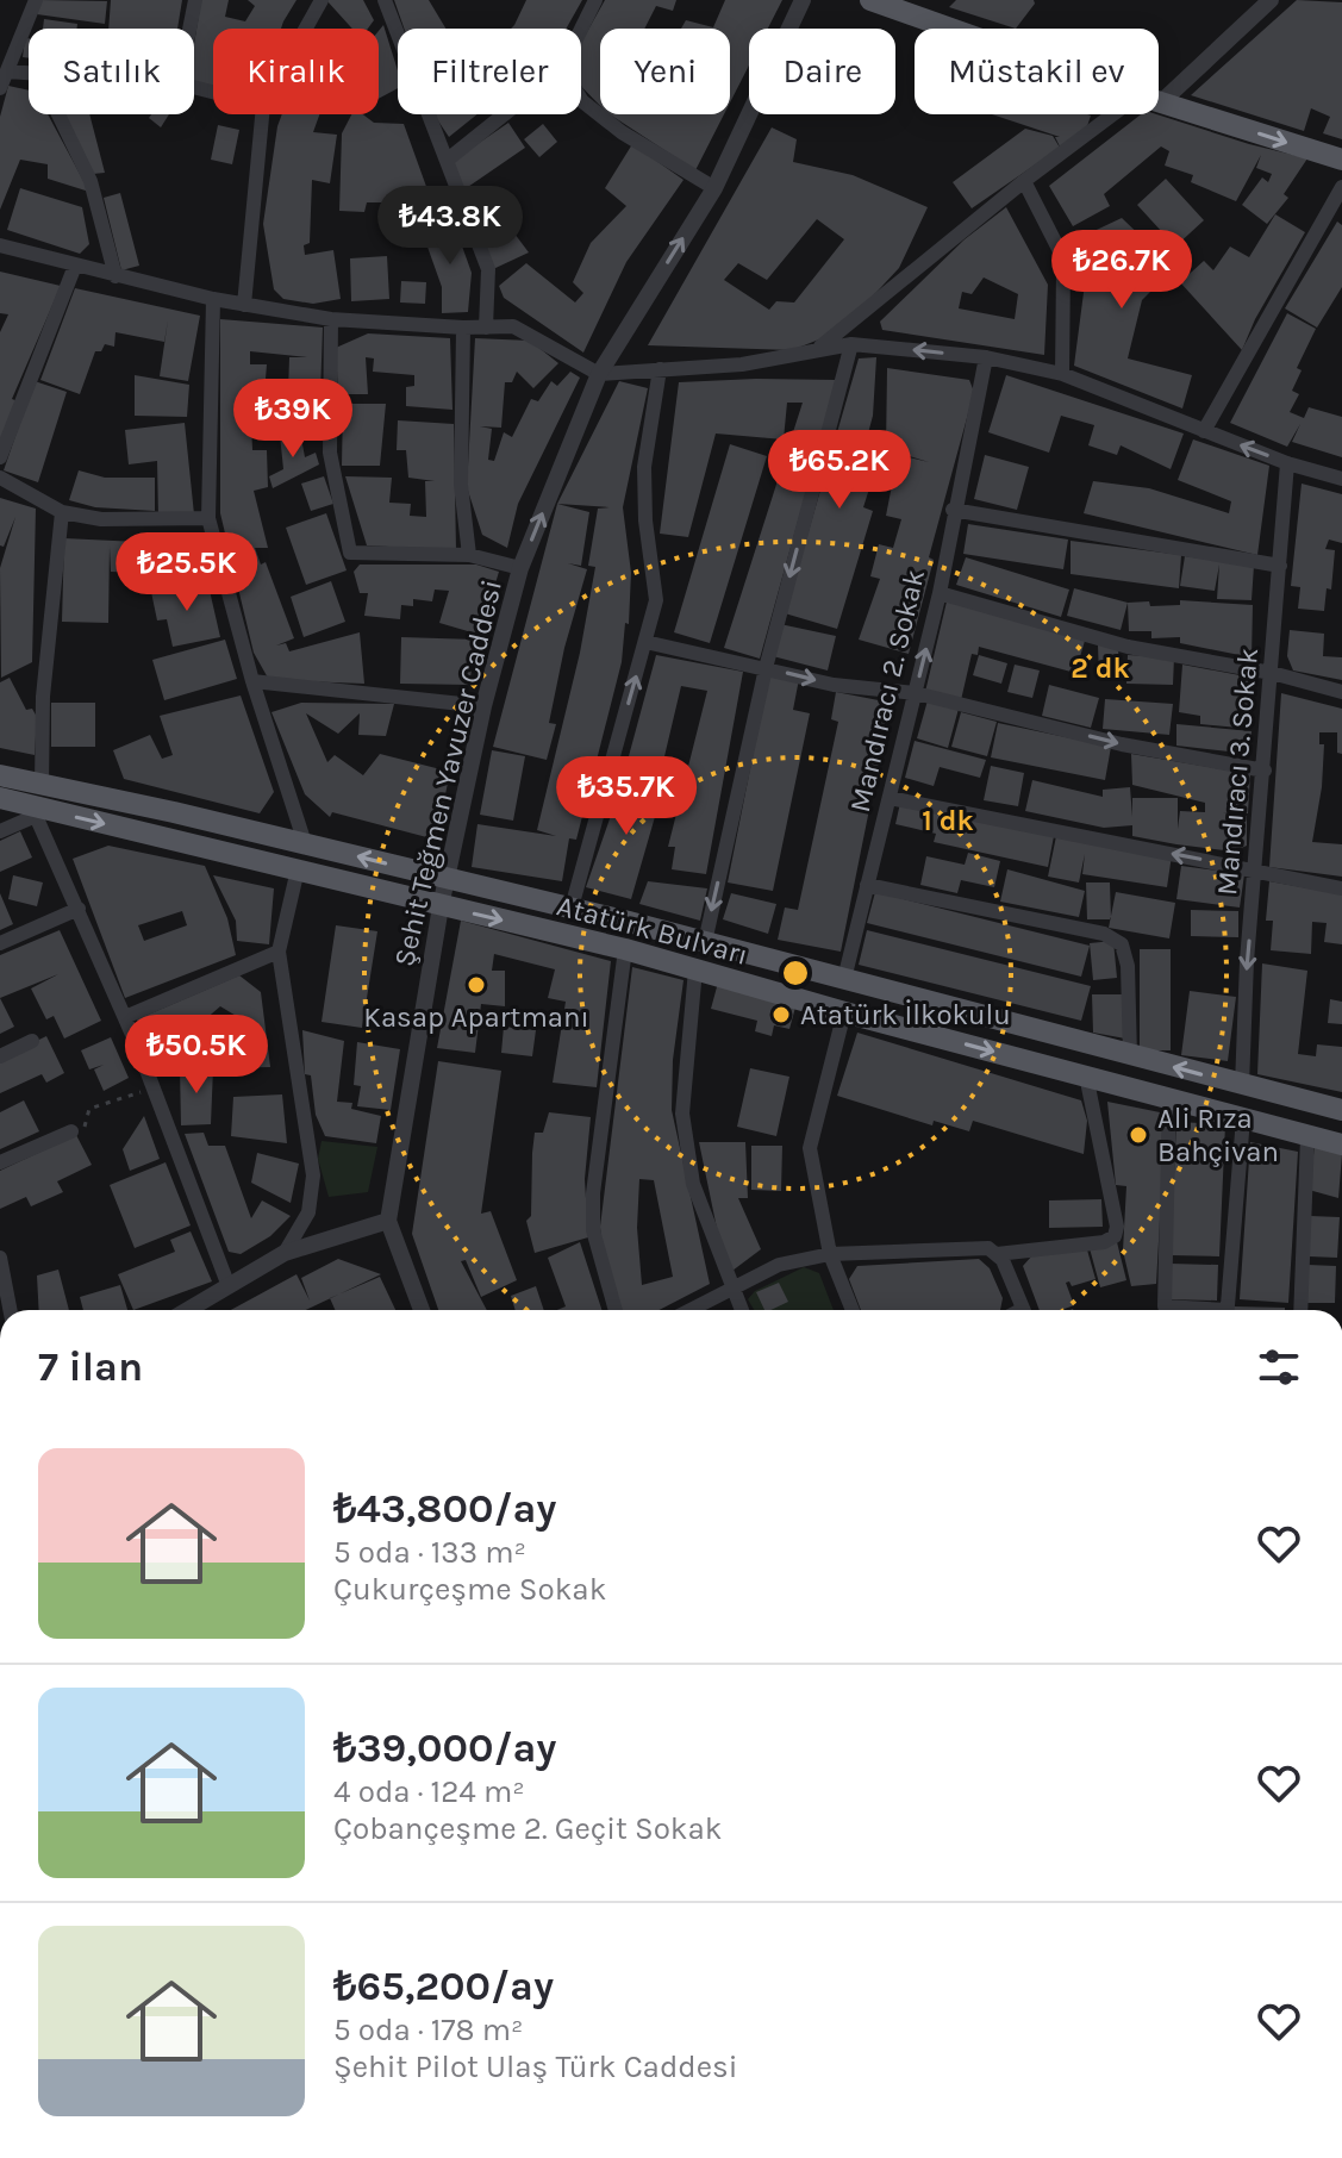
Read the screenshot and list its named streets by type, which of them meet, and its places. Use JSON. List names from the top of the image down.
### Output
{
  "streets": {
    "main road": ["Atatürk Bulvarı"],
    "street": ["Mandıracı 2. Sokak", "Mandıracı 3. Sokak", "Şehit Teğmen Yavuzer Caddesi"]
  },
  "crossings": [
    ["Mandıracı 2. Sokak", "Atatürk Bulvarı"],
    ["Mandıracı 3. Sokak", "Atatürk Bulvarı"],
    ["Şehit Teğmen Yavuzer Caddesi", "Atatürk Bulvarı"]
  ],
  "places": ["Kasap Apartmanı", "Atatürk İlkokulu", "Ali Rıza Bahçivan"],
  "page": {
    "chip": [
      "Satılık",
      "Kiralık",
      "Filtreler",
      "Yeni",
      "Daire",
      "Müstakil ev"
    ],
    "price": [
      "₺43.8K",
      "₺26.7K",
      "₺39K",
      "₺65.2K",
      "₺25.5K",
      "₺35.7K",
      "₺50.5K"
    ],
    "heading": "7 ilan",
    "list": [
      {
        "name": "₺43,800/ay",
        "note": "5 oda · 133 m² · Çukurçeşme Sokak"
      },
      {
        "name": "₺39,000/ay",
        "note": "4 oda · 124 m² · Çobançeşme 2. Geçit Sokak"
      },
      {
        "name": "₺65,200/ay",
        "note": "5 oda · 178 m² · Şehit Pilot Ulaş Türk Caddesi"
      }
    ]
  },
  "rings": ["2 dk", "1 dk"]
}
